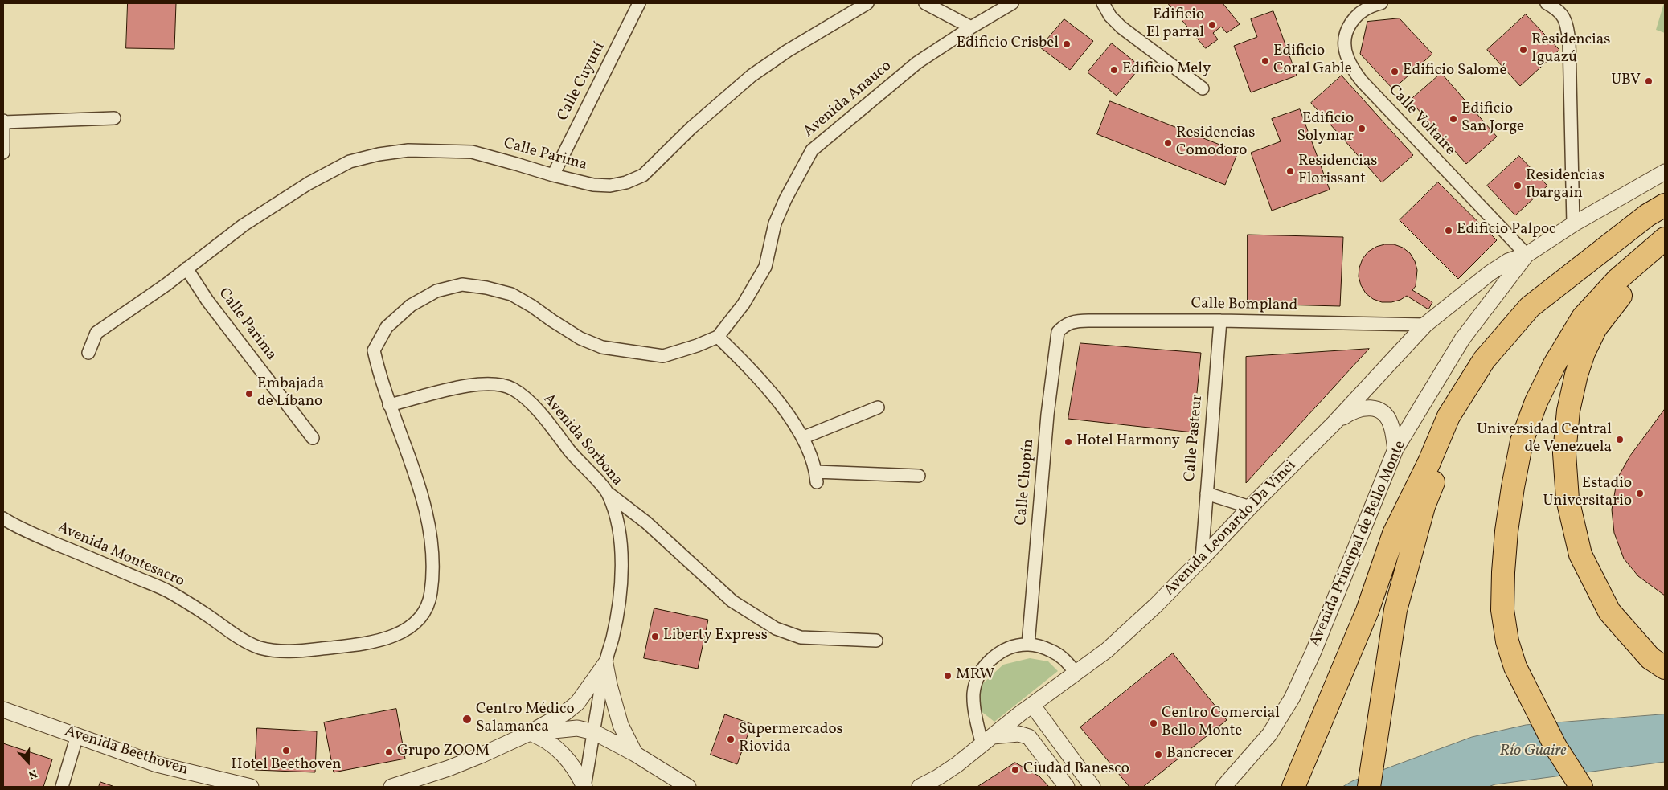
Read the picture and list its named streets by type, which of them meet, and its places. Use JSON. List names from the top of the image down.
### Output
{
  "streets": {
    "street": [
      "Calle Cuyuní",
      "Avenida Anauco",
      "Calle Voltaire",
      "Calle Parima",
      "Calle Bompland",
      "Calle Pasteur",
      "Avenida Sorbona",
      "Calle Chopín",
      "Avenida Leonardo Da Vinci",
      "Avenida Principal de Bello Monte",
      "Avenida Montesacro",
      "Avenida Beethoven"
    ]
  },
  "crossings": [
    ["Calle Cuyuní", "Calle Parima"],
    ["Avenida Anauco", "Avenida Sorbona"],
    ["Avenida Anauco", "Avenida Montesacro"],
    ["Calle Voltaire", "Avenida Leonardo Da Vinci"],
    ["Calle Voltaire", "Avenida Principal de Bello Monte"],
    ["Calle Bompland", "Calle Pasteur"],
    ["Calle Bompland", "Calle Chopín"],
    ["Calle Bompland", "Avenida Leonardo Da Vinci"],
    ["Calle Pasteur", "Avenida Leonardo Da Vinci"],
    ["Avenida Sorbona", "Avenida Montesacro"],
    ["Avenida Leonardo Da Vinci", "Avenida Principal de Bello Monte"]
  ],
  "water": ["Río Guaire"],
  "places": [
    "Edificio El parral",
    "Edificio Crisbel",
    "Residencias Iguazú",
    "Edificio Coral Gable",
    "Edificio Mely",
    "Edificio Salomé",
    "UBV",
    "Edificio San Jorge",
    "Edificio Solymar",
    "Residencias Comodoro",
    "Residencias Florissant",
    "Residencias Ibargain",
    "Edificio Palpoc",
    "Embajada de Líbano",
    "Universidad Central de Venezuela",
    "Hotel Harmony",
    "Estadio Universitario",
    "Liberty Express",
    "MRW",
    "Centro Médico Salamanca",
    "Centro Comercial Bello Monte",
    "Supermercados Riovida",
    "Hotel Beethoven",
    "Grupo ZOOM",
    "Bancrecer",
    "Ciudad Banesco"
  ],
  "north": "bottom"
}
